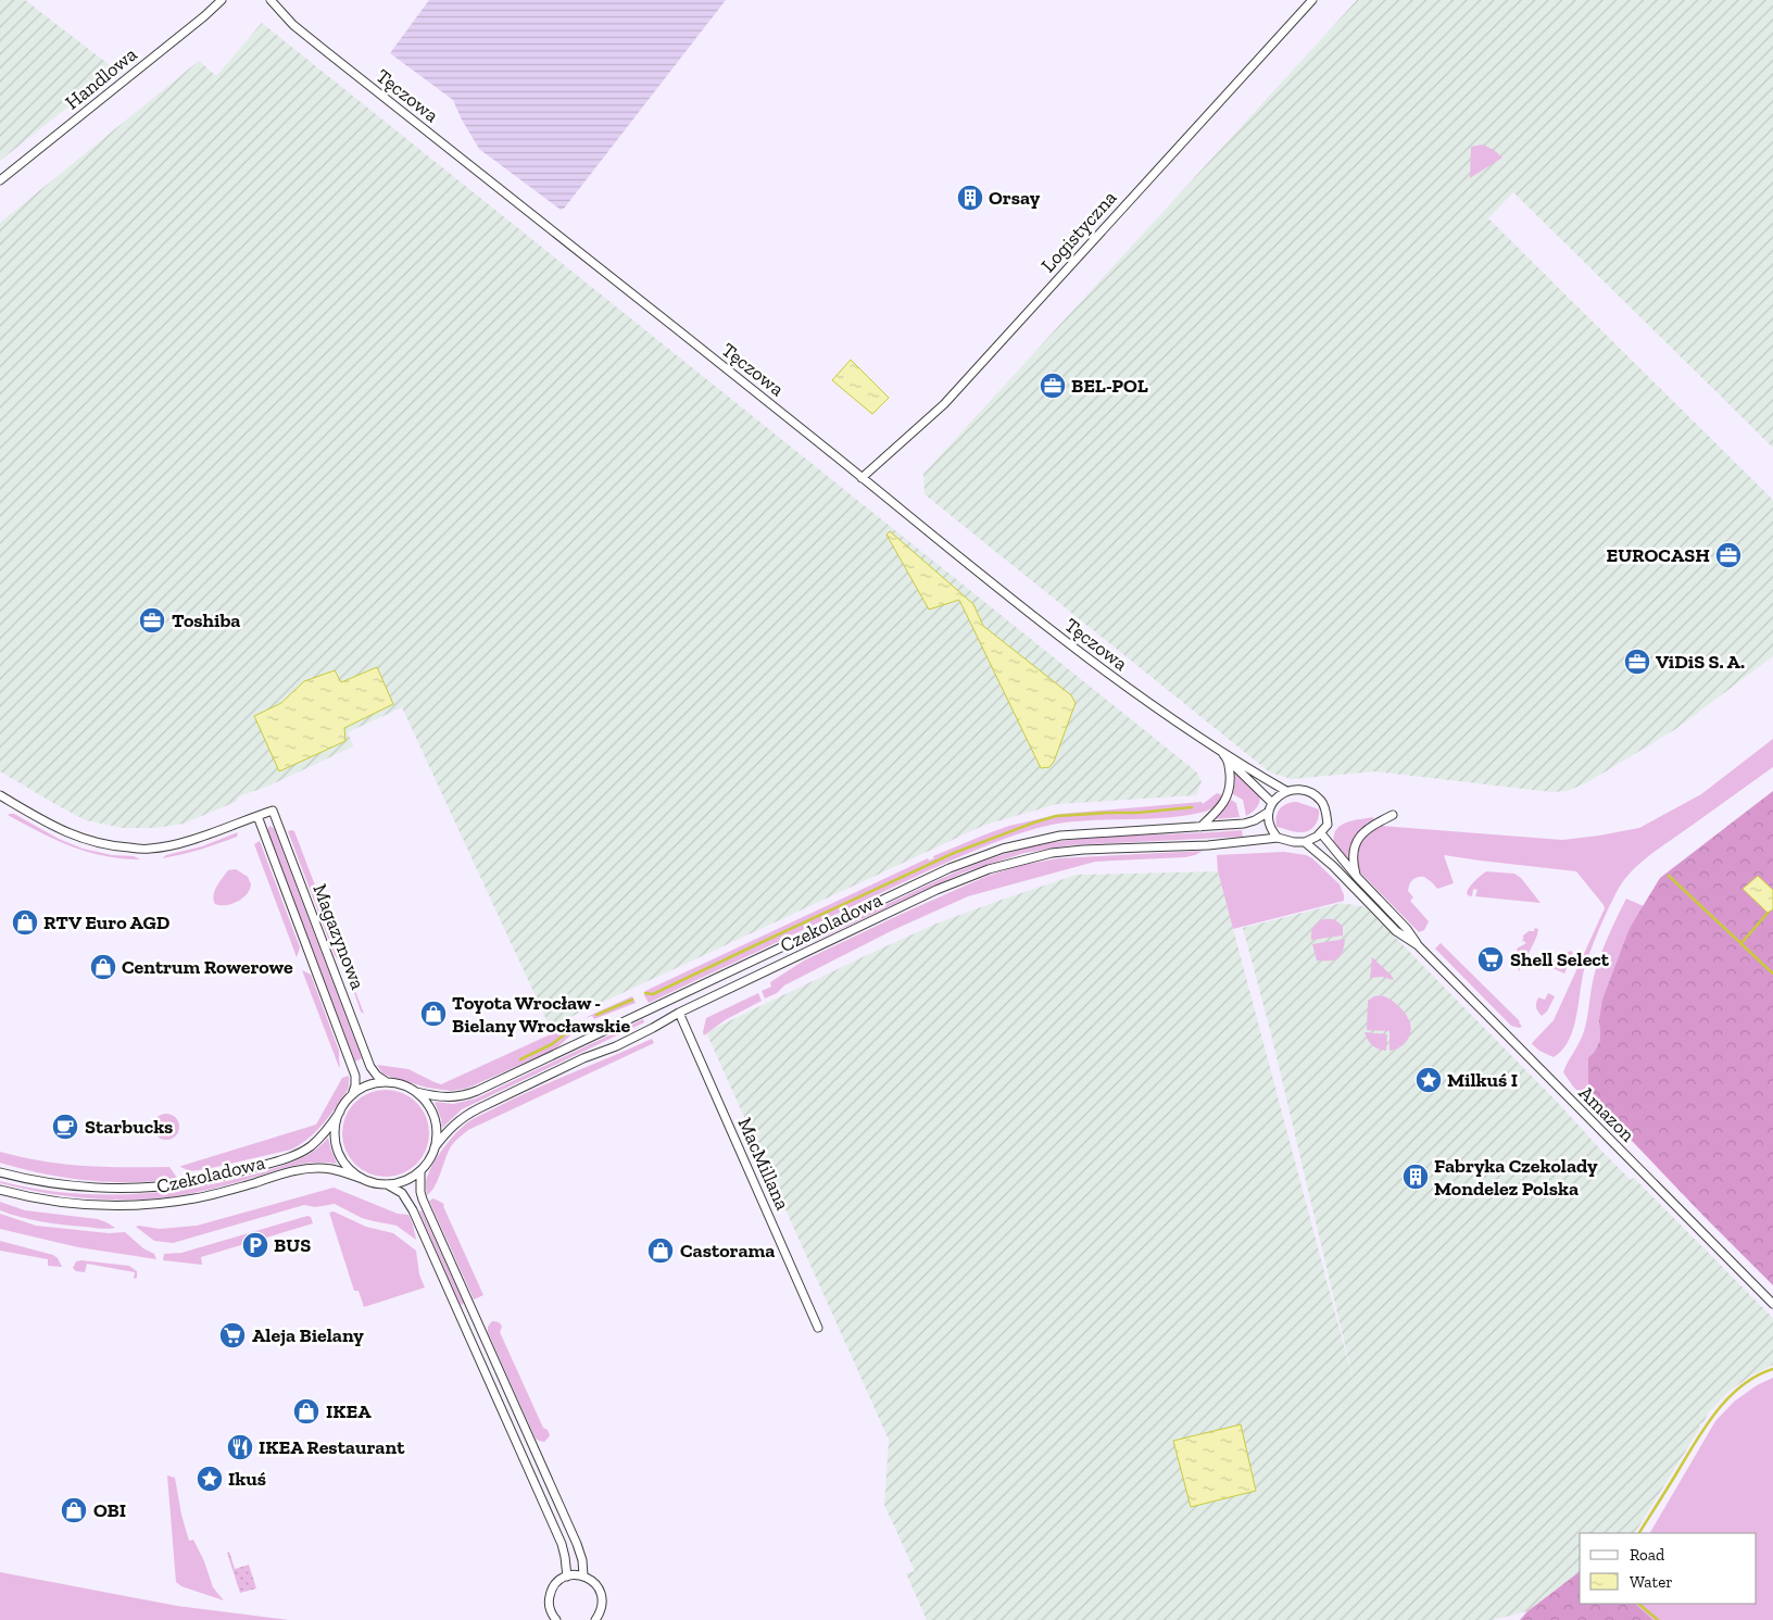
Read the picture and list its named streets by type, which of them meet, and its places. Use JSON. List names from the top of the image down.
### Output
{
  "streets": {
    "street": [
      "Handlowa",
      "Tęczowa",
      "Logistyczna",
      "Czekoladowa",
      "Magazynowa",
      "Amazon",
      "MacMillana"
    ]
  },
  "crossings": [
    ["Tęczowa", "Logistyczna"],
    ["Tęczowa", "Czekoladowa"],
    ["Tęczowa", "Amazon"],
    ["Czekoladowa", "Magazynowa"],
    ["Czekoladowa", "Amazon"],
    ["Czekoladowa", "MacMillana"]
  ],
  "places": {
    "building": ["Orsay", "Fabryka Czekolady Mondelez Polska"],
    "office": [
      "BEL-POL",
      "EUROCASH",
      "Toshiba",
      "ViDiS S. A."
    ],
    "shop": [
      "RTV Euro AGD",
      "Centrum Rowerowe",
      "Toyota Wrocław - Bielany Wrocławskie",
      "Castorama",
      "IKEA",
      "OBI"
    ],
    "supermarket": ["Shell Select", "Aleja Bielany"],
    "place": ["Milkuś I", "Ikuś"],
    "cafe": ["Starbucks"],
    "parking": ["BUS"],
    "restaurant": ["IKEA Restaurant"]
  },
  "legend": ["Road", "Water"]
}
